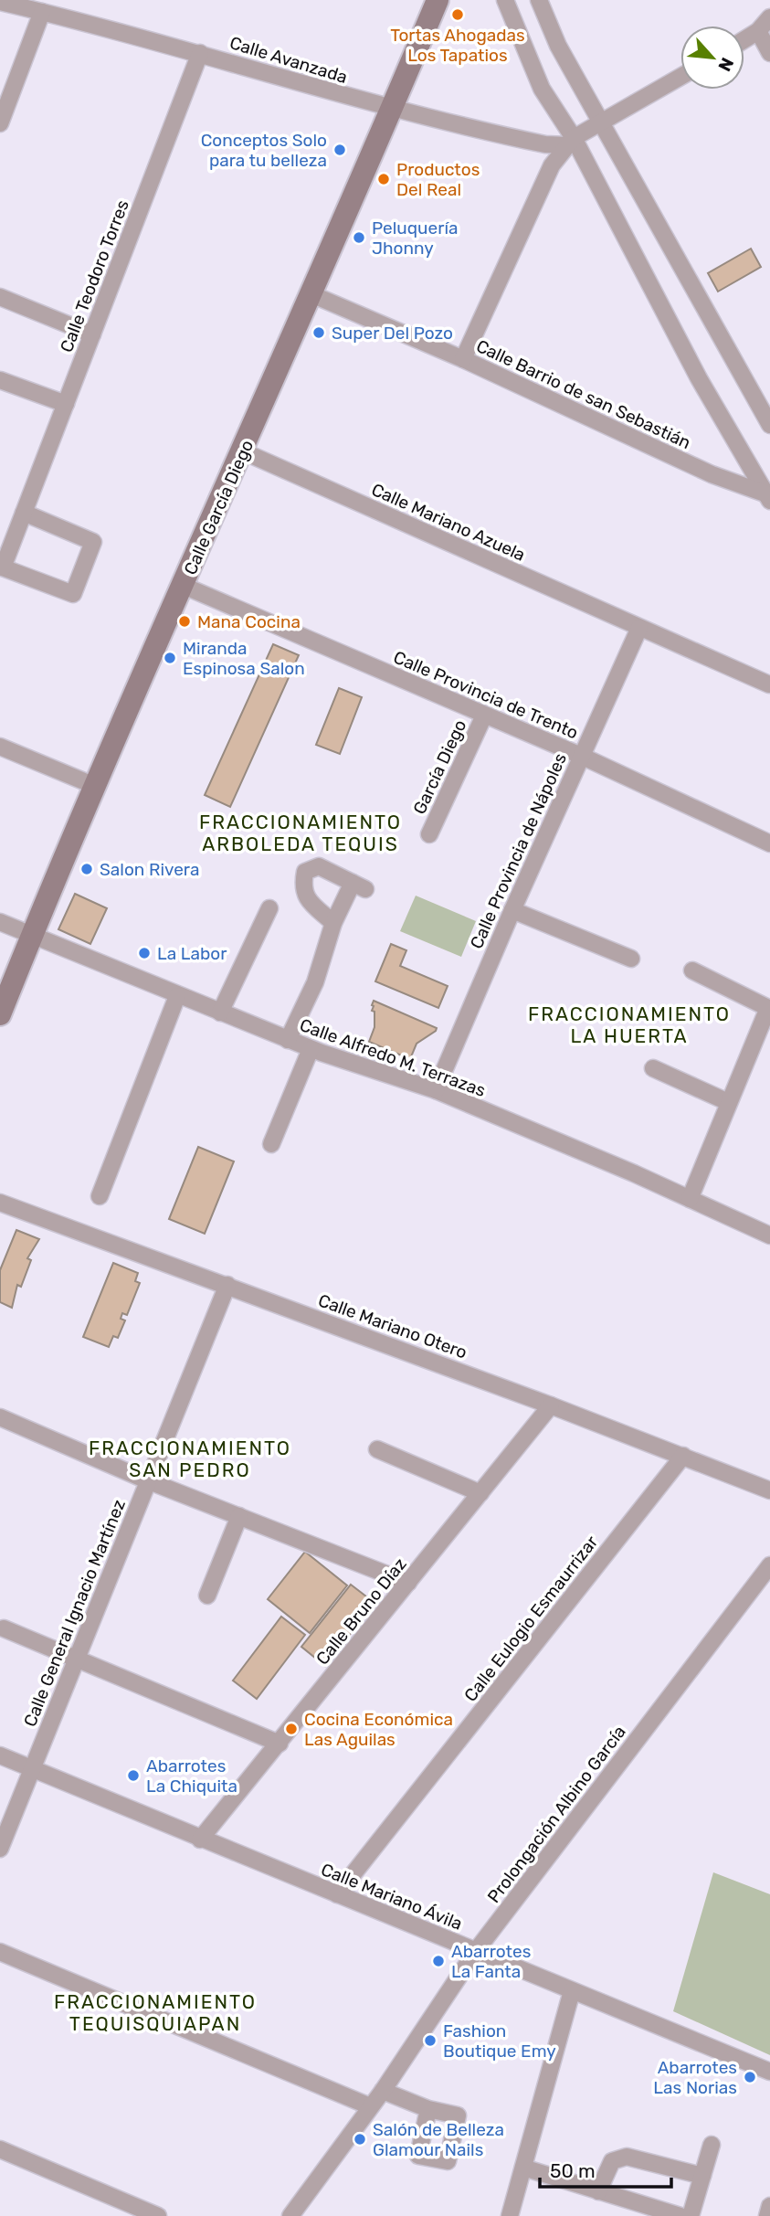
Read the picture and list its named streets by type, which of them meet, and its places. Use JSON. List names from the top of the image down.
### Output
{
  "streets": {
    "street": [
      "Calle Avanzada",
      "Calle Teodoro Torres",
      "Calle Barrio de san Sebastián",
      "Calle García Diego",
      "Calle Mariano Azuela",
      "Calle Provincia de Trento",
      "García Diego",
      "Calle Provincia de Nápoles",
      "Calle Alfredo M. Terrazas",
      "Calle Mariano Otero",
      "Calle Bruno Díaz",
      "Calle General Ignacio Martínez",
      "Calle Eulogio Esmaurrizar",
      "Prolongación Albino García",
      "Calle Mariano Ávila"
    ]
  },
  "crossings": [
    ["Calle Avanzada", "Calle Teodoro Torres"],
    ["Calle Avanzada", "Calle García Diego"],
    ["Calle Barrio de san Sebastián", "Calle García Diego"],
    ["Calle García Diego", "Calle Mariano Azuela"],
    ["Calle García Diego", "Calle Provincia de Trento"],
    ["Calle García Diego", "Calle Alfredo M. Terrazas"],
    ["Calle Mariano Azuela", "Calle Provincia de Nápoles"],
    ["Calle Provincia de Trento", "García Diego"],
    ["Calle Provincia de Trento", "Calle Provincia de Nápoles"],
    ["Calle Provincia de Nápoles", "Calle Alfredo M. Terrazas"],
    ["Calle Mariano Otero", "Calle Bruno Díaz"],
    ["Calle Mariano Otero", "Calle General Ignacio Martínez"],
    ["Calle Mariano Otero", "Calle Eulogio Esmaurrizar"],
    ["Calle Bruno Díaz", "Calle Mariano Ávila"],
    ["Calle General Ignacio Martínez", "Calle Mariano Ávila"],
    ["Calle Eulogio Esmaurrizar", "Calle Mariano Ávila"],
    ["Prolongación Albino García", "Calle Mariano Ávila"]
  ],
  "districts": [
    "FRACCIONAMIENTO ARBOLEDA TEQUIS",
    "FRACCIONAMIENTO LA HUERTA",
    "FRACCIONAMIENTO SAN PEDRO",
    "FRACCIONAMIENTO TEQUISQUIAPAN"
  ],
  "places": [
    "Tortas Ahogadas Los Tapatios",
    "Conceptos Solo para tu belleza",
    "Productos Del Real",
    "Peluquería Jhonny",
    "Super Del Pozo",
    "Mana Cocina",
    "Miranda Espinosa Salon",
    "Salon Rivera",
    "La Labor",
    "Cocina Económica Las Aguilas",
    "Abarrotes La Chiquita",
    "Abarrotes La Fanta",
    "Fashion Boutique Emy",
    "Abarrotes Las Norias",
    "Salón de Belleza Glamour Nails"
  ],
  "scale_bar": "50 m",
  "north": "bottom right"
}
